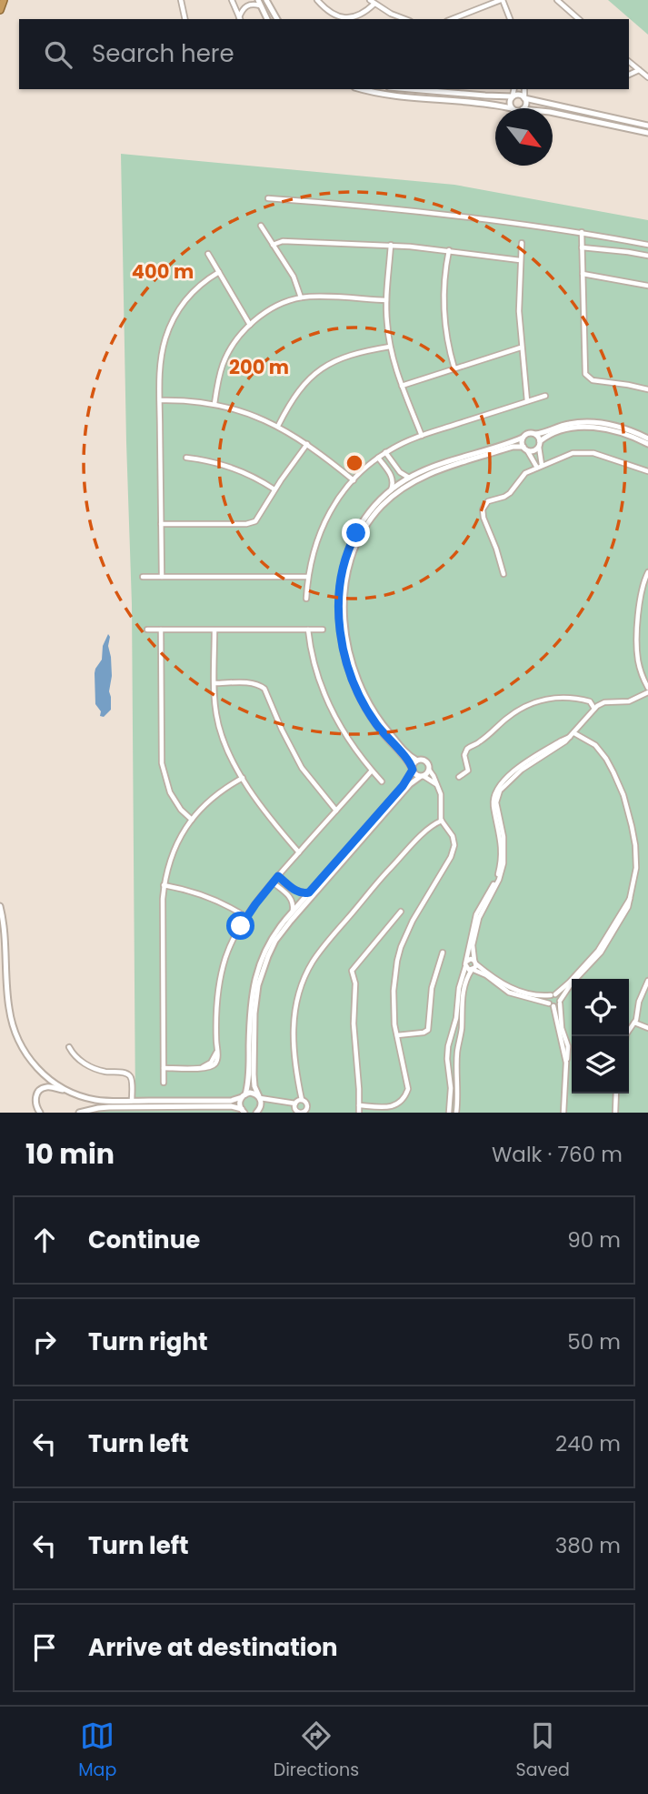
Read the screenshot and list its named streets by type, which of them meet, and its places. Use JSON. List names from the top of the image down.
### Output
{
  "north": "bottom right",
  "page": {
    "search": "Search here",
    "heading": ["10 min", "Walk · 760 m"],
    "list": [
      ["Continue", "90 m"],
      ["Turn right", "50 m"],
      ["Turn left", "240 m"],
      ["Turn left", "380 m"],
      "Arrive at destination"
    ],
    "nav": ["Map", "Directions", "Saved"]
  },
  "rings": ["400 m", "200 m"]
}
